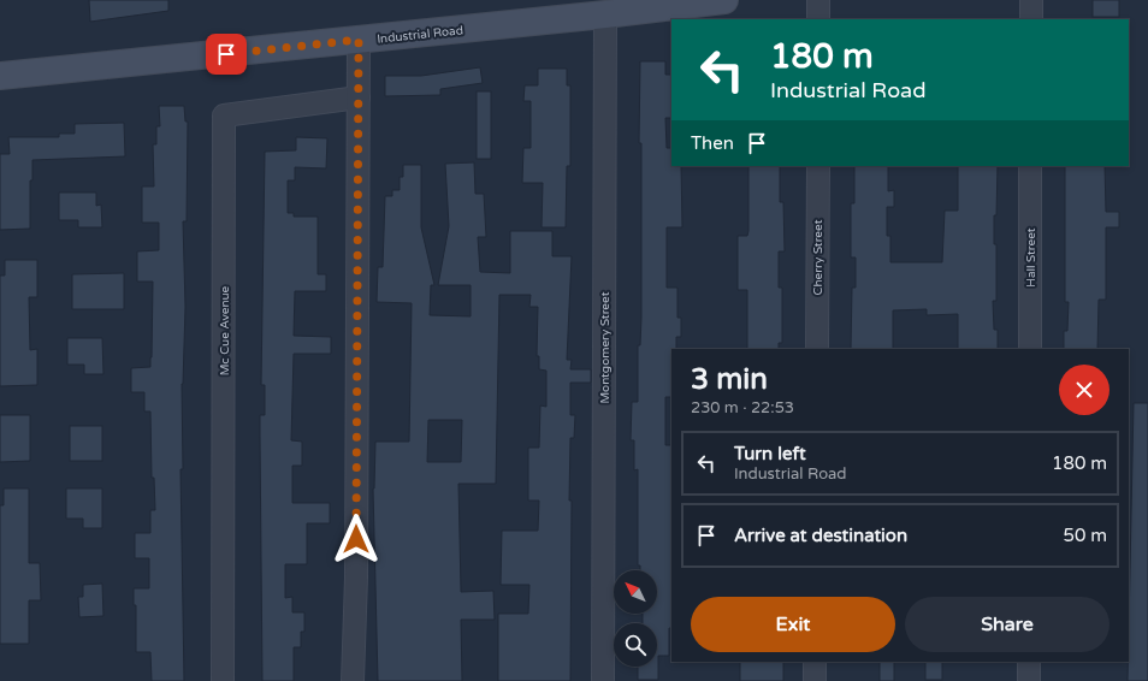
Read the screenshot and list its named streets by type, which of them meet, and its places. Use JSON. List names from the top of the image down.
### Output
{
  "streets": {
    "main road": ["Industrial Road"],
    "street": [
      "Cherry Street",
      "Hall Street",
      "Mc Cue Avenue",
      "Montgomery Street"
    ]
  },
  "crossings": [
    ["Industrial Road", "Montgomery Street"]
  ],
  "north": "top left",
  "page": {
    "turn": ["180 m", "Industrial Road"],
    "then": "Then",
    "heading": ["3 min", "230 m · 22:53"],
    "list": [
      {
        "name": "Turn left",
        "note": "Industrial Road",
        "value": "180 m"
      },
      {
        "name": "Arrive at destination",
        "value": "50 m"
      }
    ],
    "buttons": ["Exit", "Share"]
  }
}
